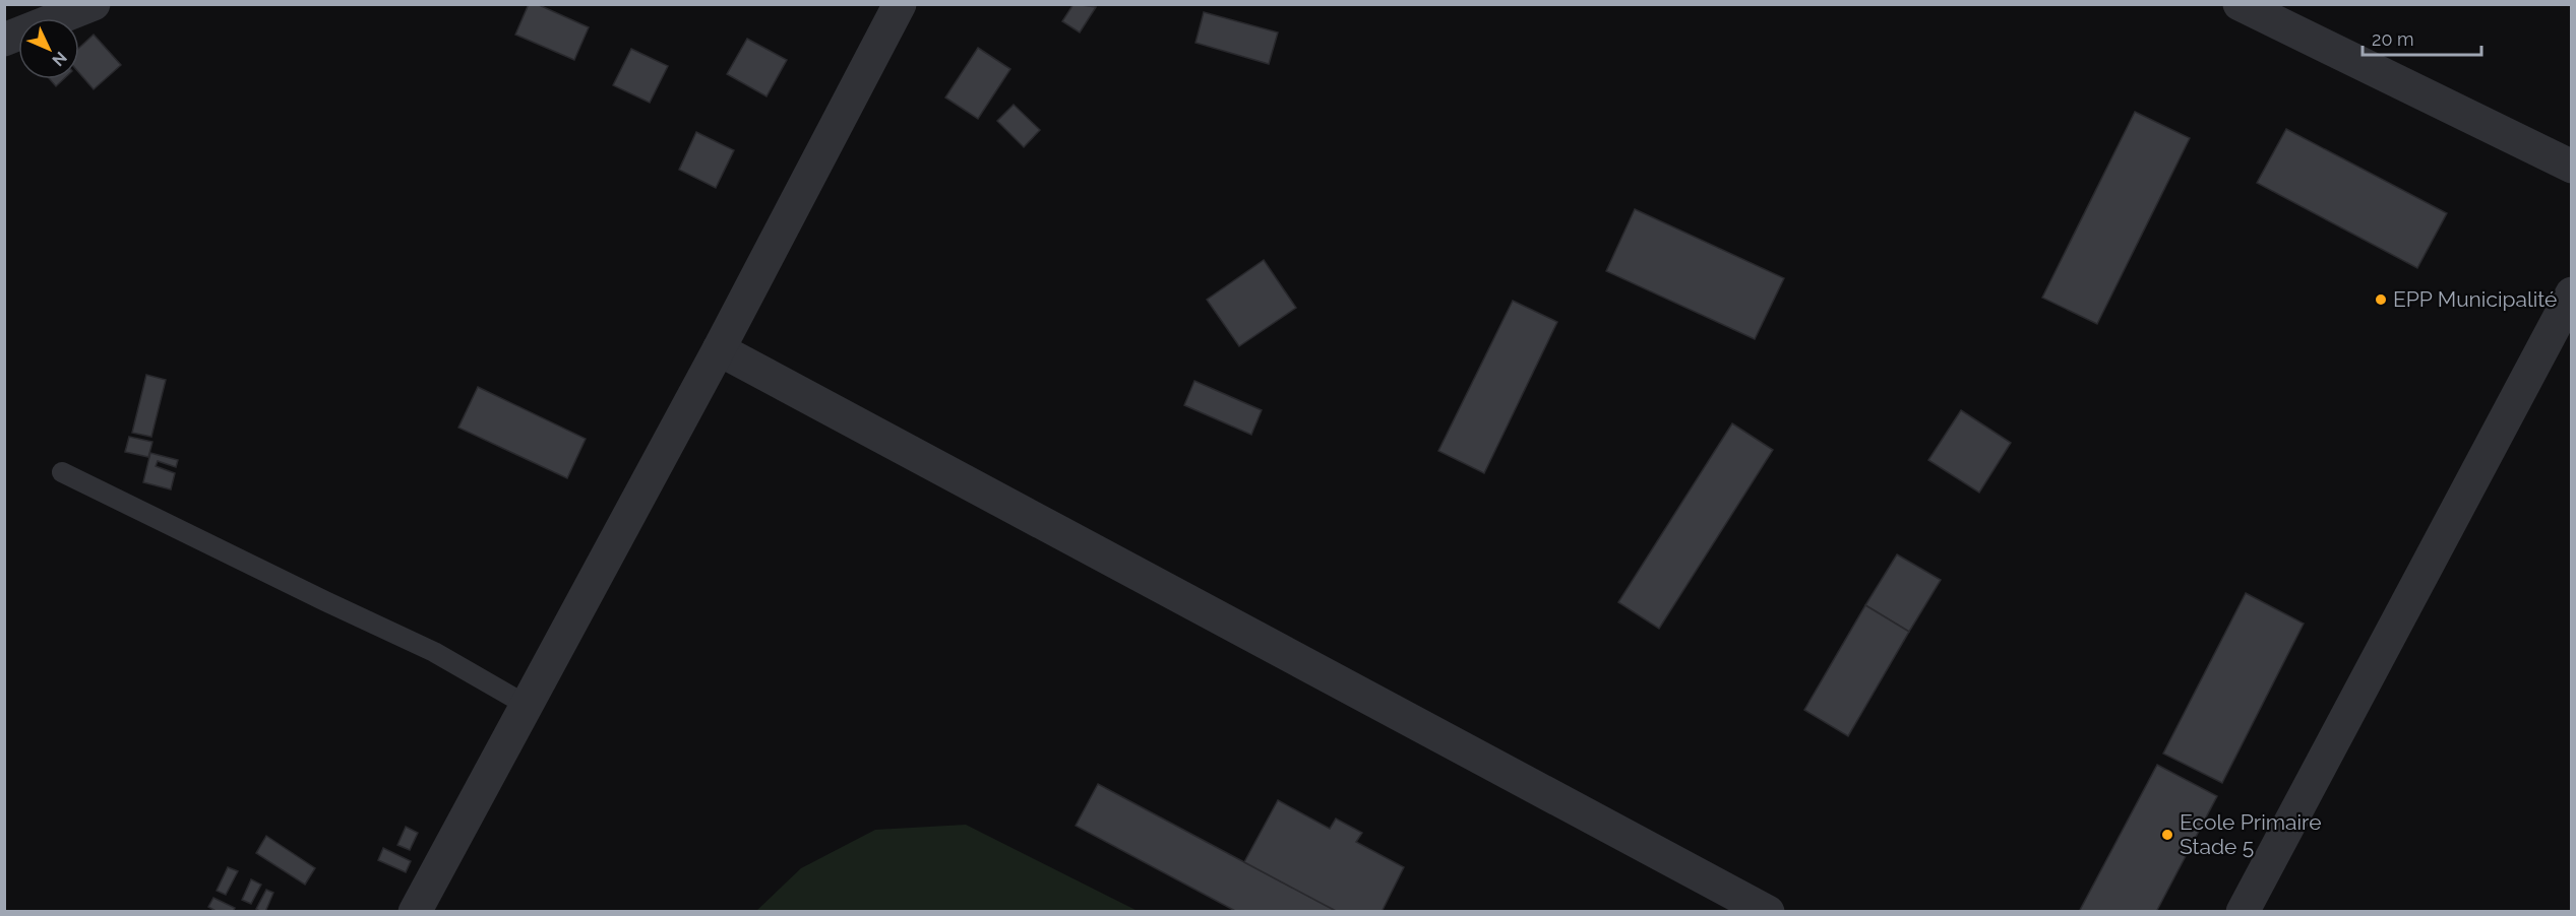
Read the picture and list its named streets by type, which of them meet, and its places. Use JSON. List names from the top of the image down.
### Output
{
  "places": ["EPP Municipalité", "Ecole Primaire Stade 5"],
  "scale_bar": "20 m",
  "north": "bottom right"
}
